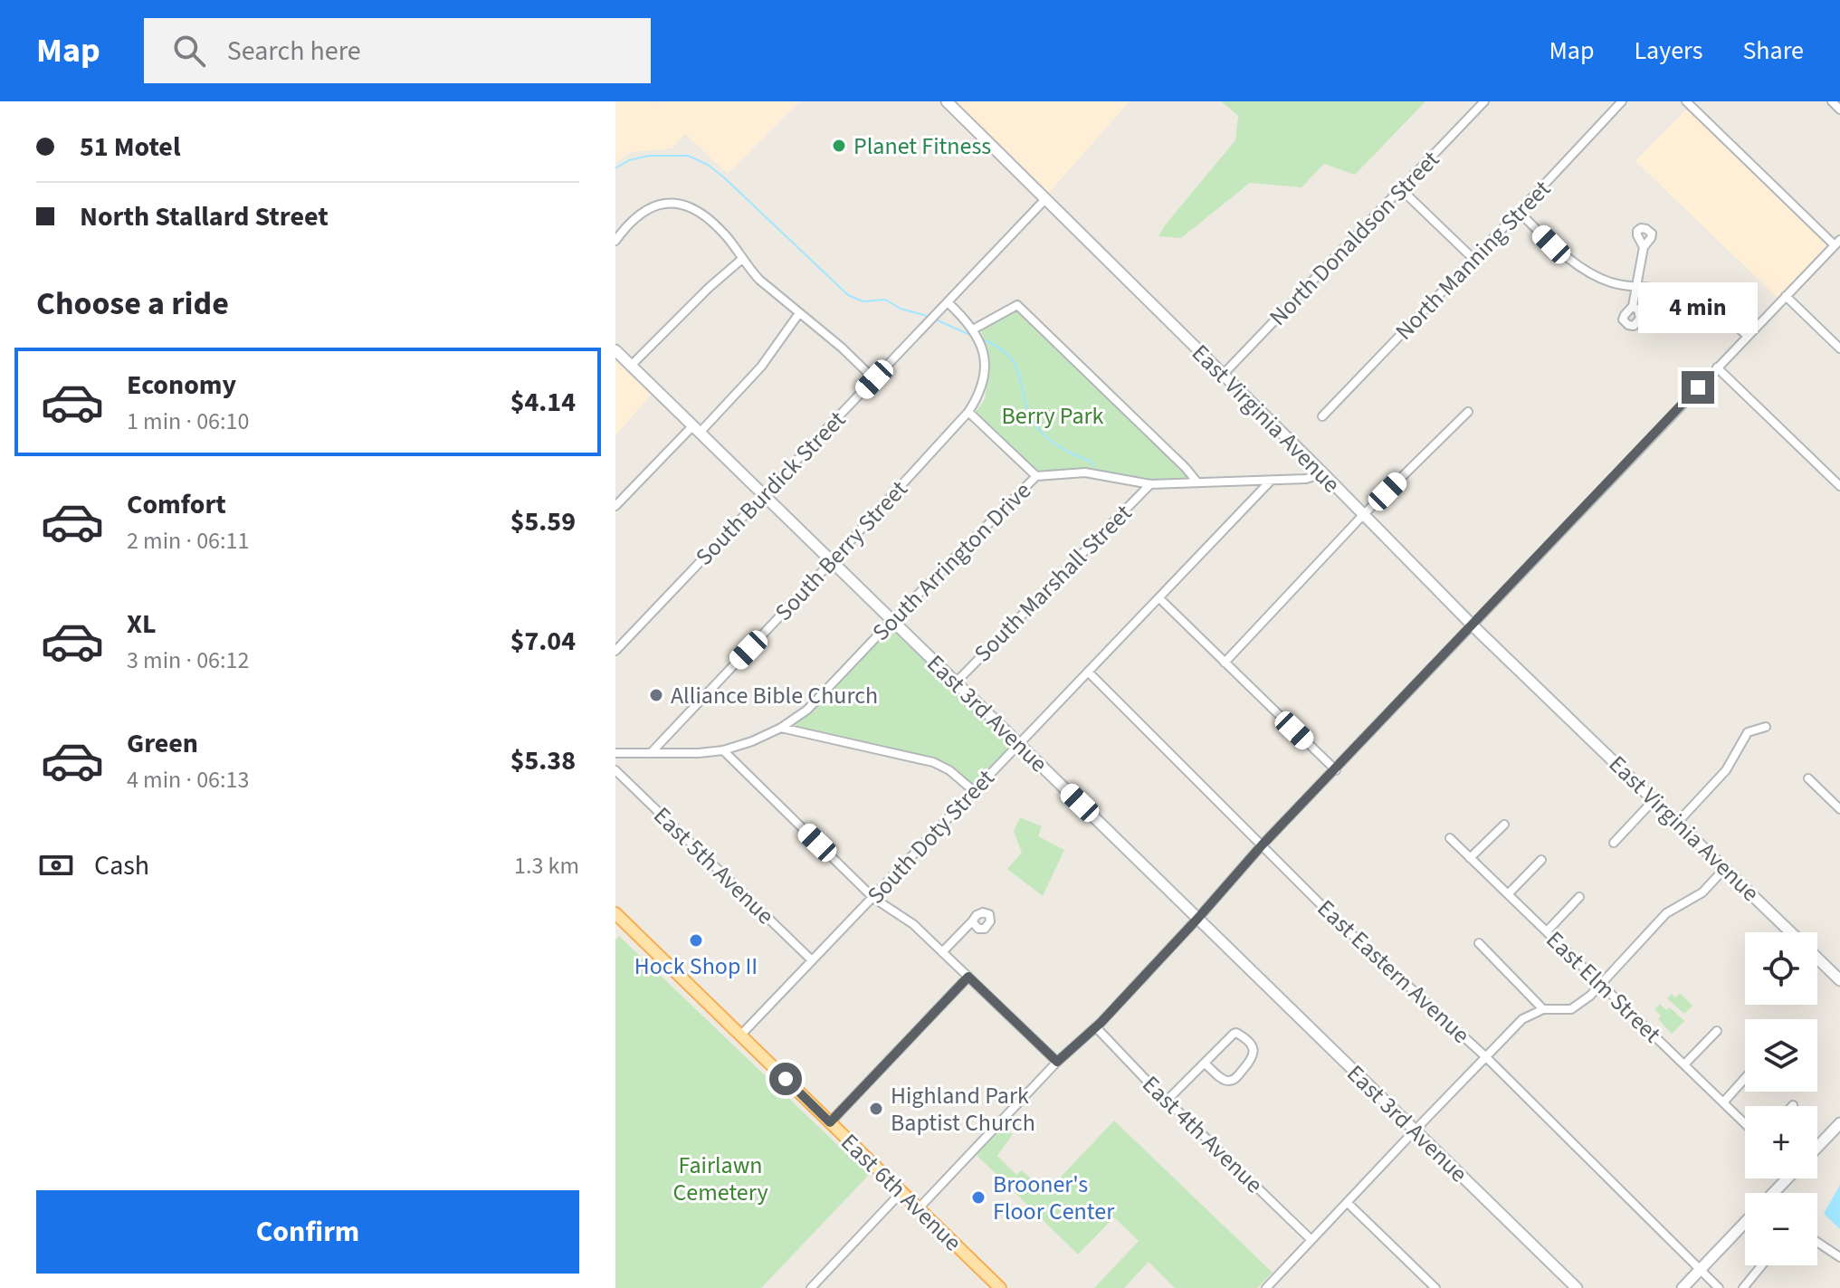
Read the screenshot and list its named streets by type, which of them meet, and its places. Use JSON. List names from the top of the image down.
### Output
{
  "streets": {
    "main road": ["East 6th Avenue"],
    "street": [
      "North Donaldson Street",
      "North Manning Street",
      "East Virginia Avenue",
      "South Burdick Street",
      "South Berry Street",
      "South Arrington Drive",
      "South Marshall Street",
      "East 3rd Avenue",
      "South Doty Street",
      "East 5th Avenue",
      "East Eastern Avenue",
      "East Elm Street",
      "East 4th Avenue"
    ]
  },
  "crossings": [
    ["North Donaldson Street", "East Virginia Avenue"],
    ["East Virginia Avenue", "South Burdick Street"],
    ["East Virginia Avenue", "South Arrington Drive"],
    ["South Burdick Street", "South Berry Street"],
    ["South Burdick Street", "East 3rd Avenue"],
    ["South Berry Street", "South Arrington Drive"],
    ["South Berry Street", "East 3rd Avenue"],
    ["South Arrington Drive", "South Marshall Street"],
    ["South Arrington Drive", "East 3rd Avenue"],
    ["South Arrington Drive", "South Doty Street"],
    ["South Marshall Street", "East 3rd Avenue"],
    ["East 3rd Avenue", "South Doty Street"],
    ["South Doty Street", "East 5th Avenue"],
    ["South Doty Street", "East Eastern Avenue"],
    ["South Doty Street", "East 6th Avenue"]
  ],
  "parks": ["Berry Park", "Fairlawn Cemetery"],
  "places": [
    "Planet Fitness",
    "Alliance Bible Church",
    "Hock Shop II",
    "Highland Park Baptist Church",
    "Brooner's Floor Center"
  ],
  "page": {
    "header": "Map",
    "search": "Search here",
    "nav": ["Map", "Layers", "Share"],
    "banner": ["51 Motel", "North Stallard Street"],
    "heading": "Choose a ride",
    "bubble": "4 min",
    "list": [
      {
        "name": "Economy",
        "note": "1 min · 06:10",
        "value": "$4.14"
      },
      {
        "name": "Comfort",
        "note": "2 min · 06:11",
        "value": "$5.59"
      },
      {
        "name": "XL",
        "note": "3 min · 06:12",
        "value": "$7.04"
      },
      {
        "name": "Green",
        "note": "4 min · 06:13",
        "value": "$5.38"
      }
    ],
    "pay": ["Cash", "1.3 km"],
    "map_buttons": ["+", "−"],
    "buttons": "Confirm"
  }
}
